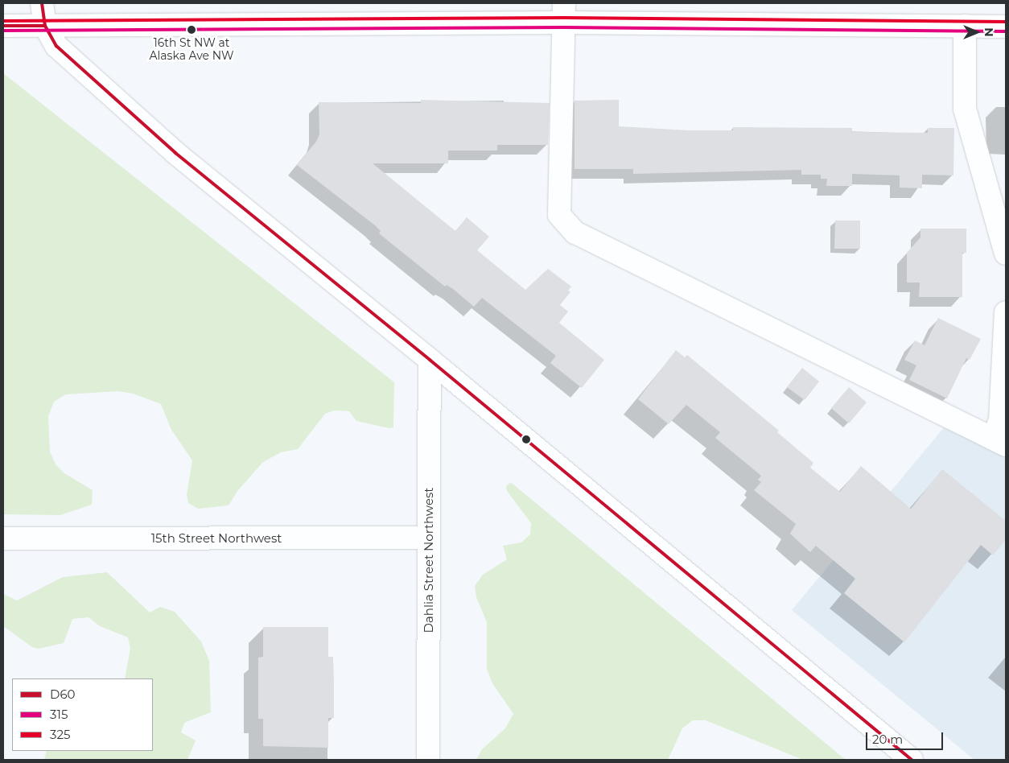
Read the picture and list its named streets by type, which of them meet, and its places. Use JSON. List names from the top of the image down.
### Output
{
  "streets": {
    "main road": ["15th Street Northwest", "Dahlia Street Northwest"]
  },
  "crossings": [
    ["15th Street Northwest", "Dahlia Street Northwest"]
  ],
  "places": ["16th St NW at Alaska Ave NW"],
  "lines": ["transit line D60", "transit line 325", "transit line 315"],
  "legend": ["D60", "315", "325"],
  "scale_bar": "20 m",
  "north": "right"
}
